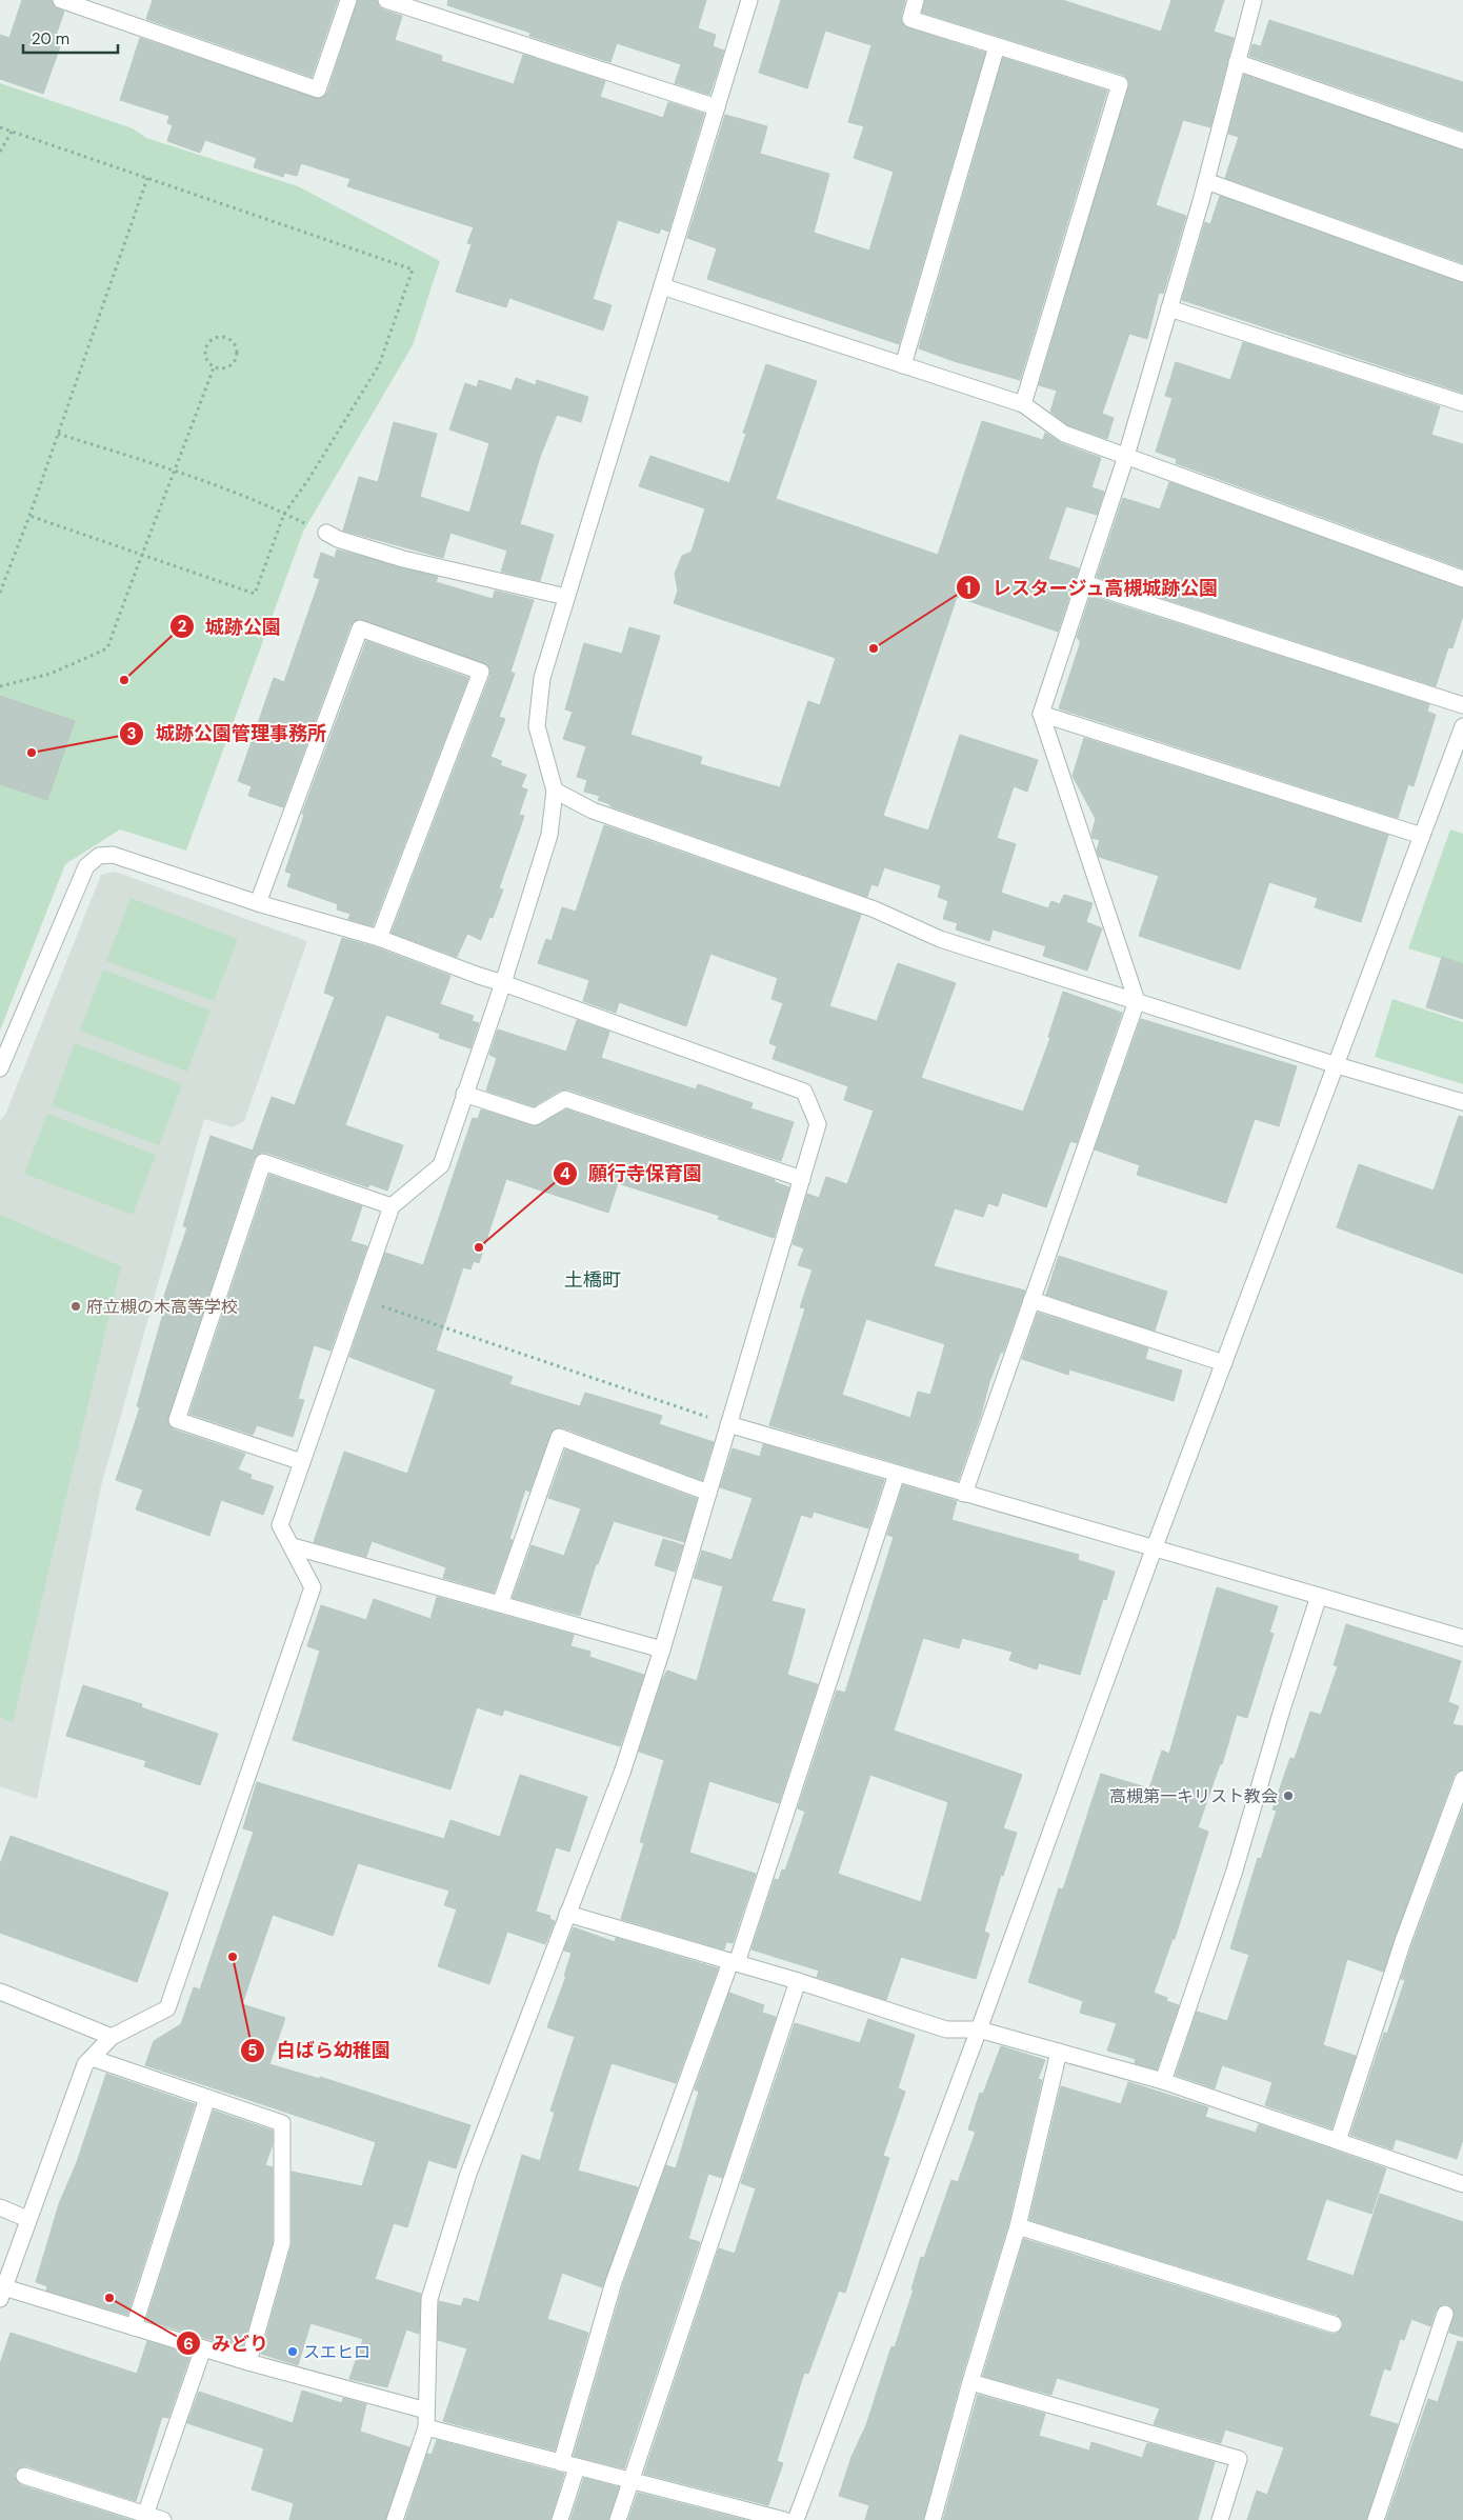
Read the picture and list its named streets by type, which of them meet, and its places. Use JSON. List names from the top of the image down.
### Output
{
  "districts": ["土橋町"],
  "places": [
    "レスタージュ高槻城跡公園",
    "城跡公園",
    "城跡公園管理事務所",
    "願行寺保育園",
    "府立槻の木高等学校",
    "高槻第一キリスト教会",
    "白ばら幼稚園",
    "みどり",
    "スエヒロ"
  ],
  "scale_bar": "20 m"
}
